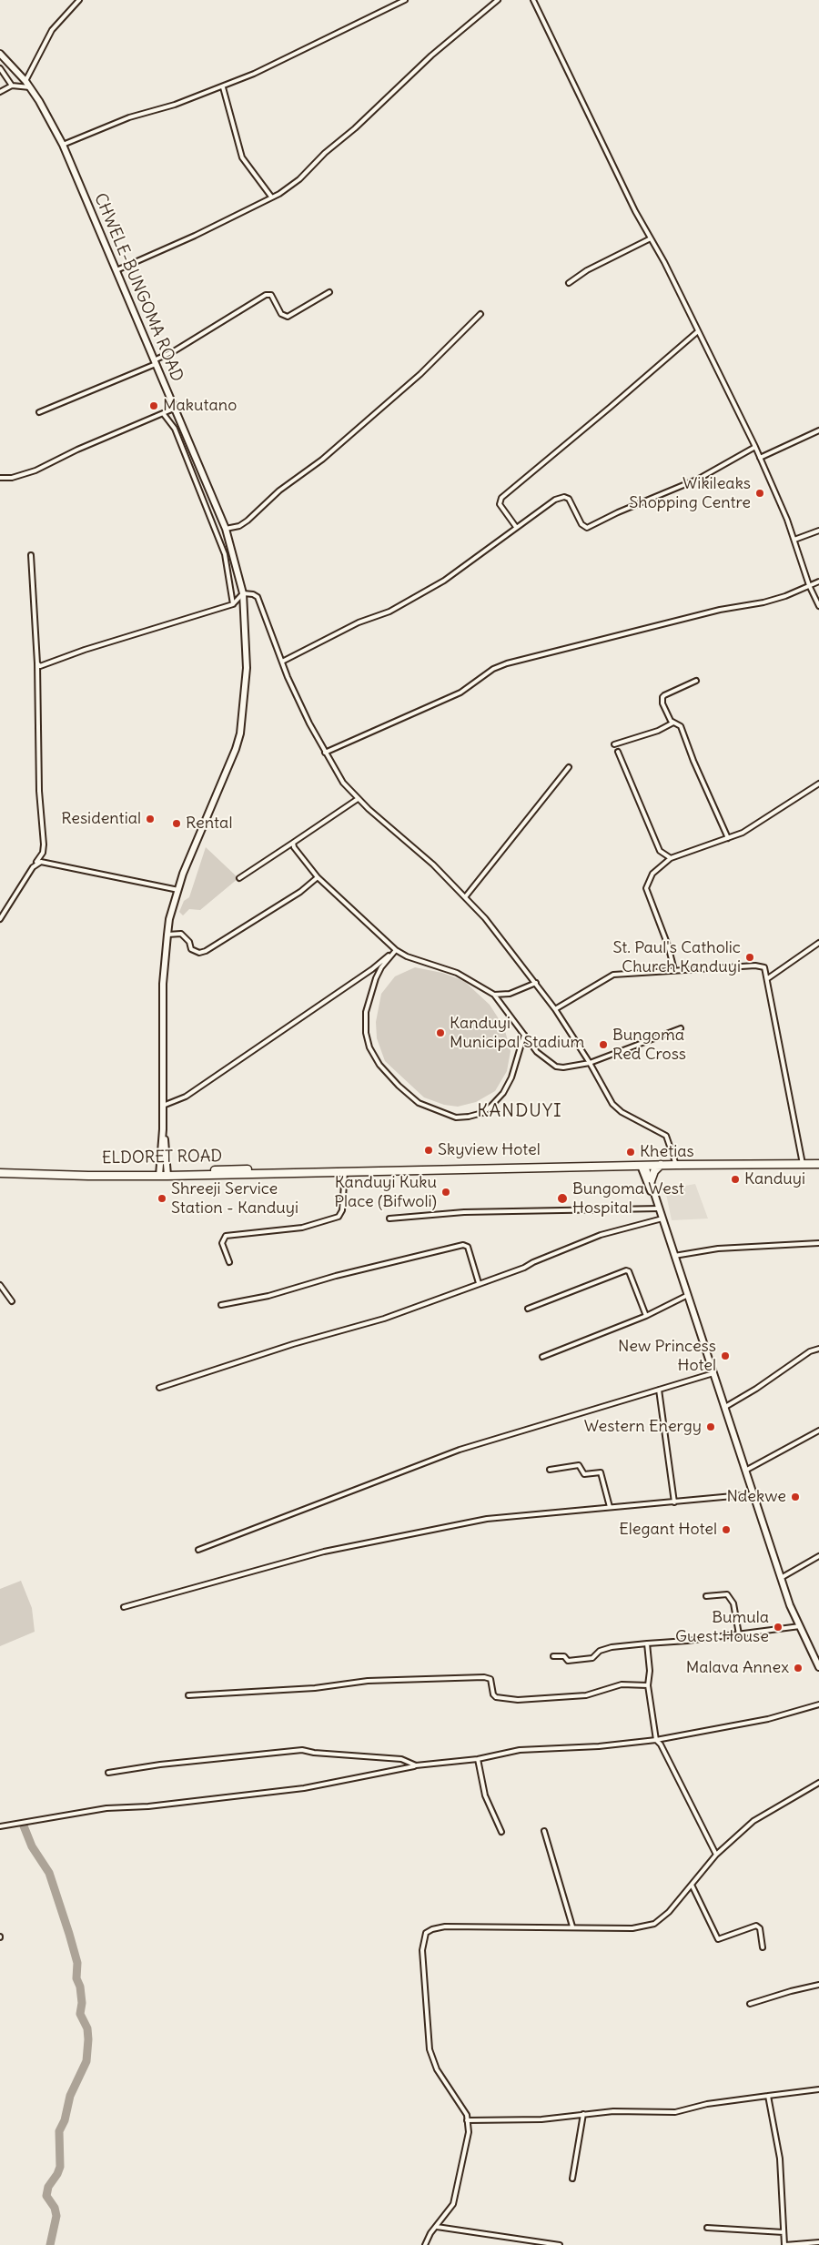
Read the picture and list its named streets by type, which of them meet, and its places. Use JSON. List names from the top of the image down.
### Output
{
  "streets": {
    "highway": ["ELDORET ROAD"],
    "main road": ["CHWELE-BUNGOMA ROAD"]
  },
  "crossings": [
    ["CHWELE-BUNGOMA ROAD", "ELDORET ROAD"]
  ],
  "districts": ["KANDUYI"],
  "places": [
    "Makutano",
    "Wikileaks Shopping Centre",
    "Residential",
    "Rental",
    "St. Paul's Catholic Church Kanduyi",
    "Kanduyi Municipal Stadium",
    "Bungoma Red Cross",
    "Skyview Hotel",
    "Khetias",
    "Kanduyi",
    "Kanduyi Kuku Place (Bifwoli)",
    "Shreeji Service Station - Kanduyi",
    "Bungoma West Hospital",
    "New Princess Hotel",
    "Western Energy",
    "Ndekwe",
    "Elegant Hotel",
    "Bumula Guest House",
    "Malava Annex"
  ]
}
